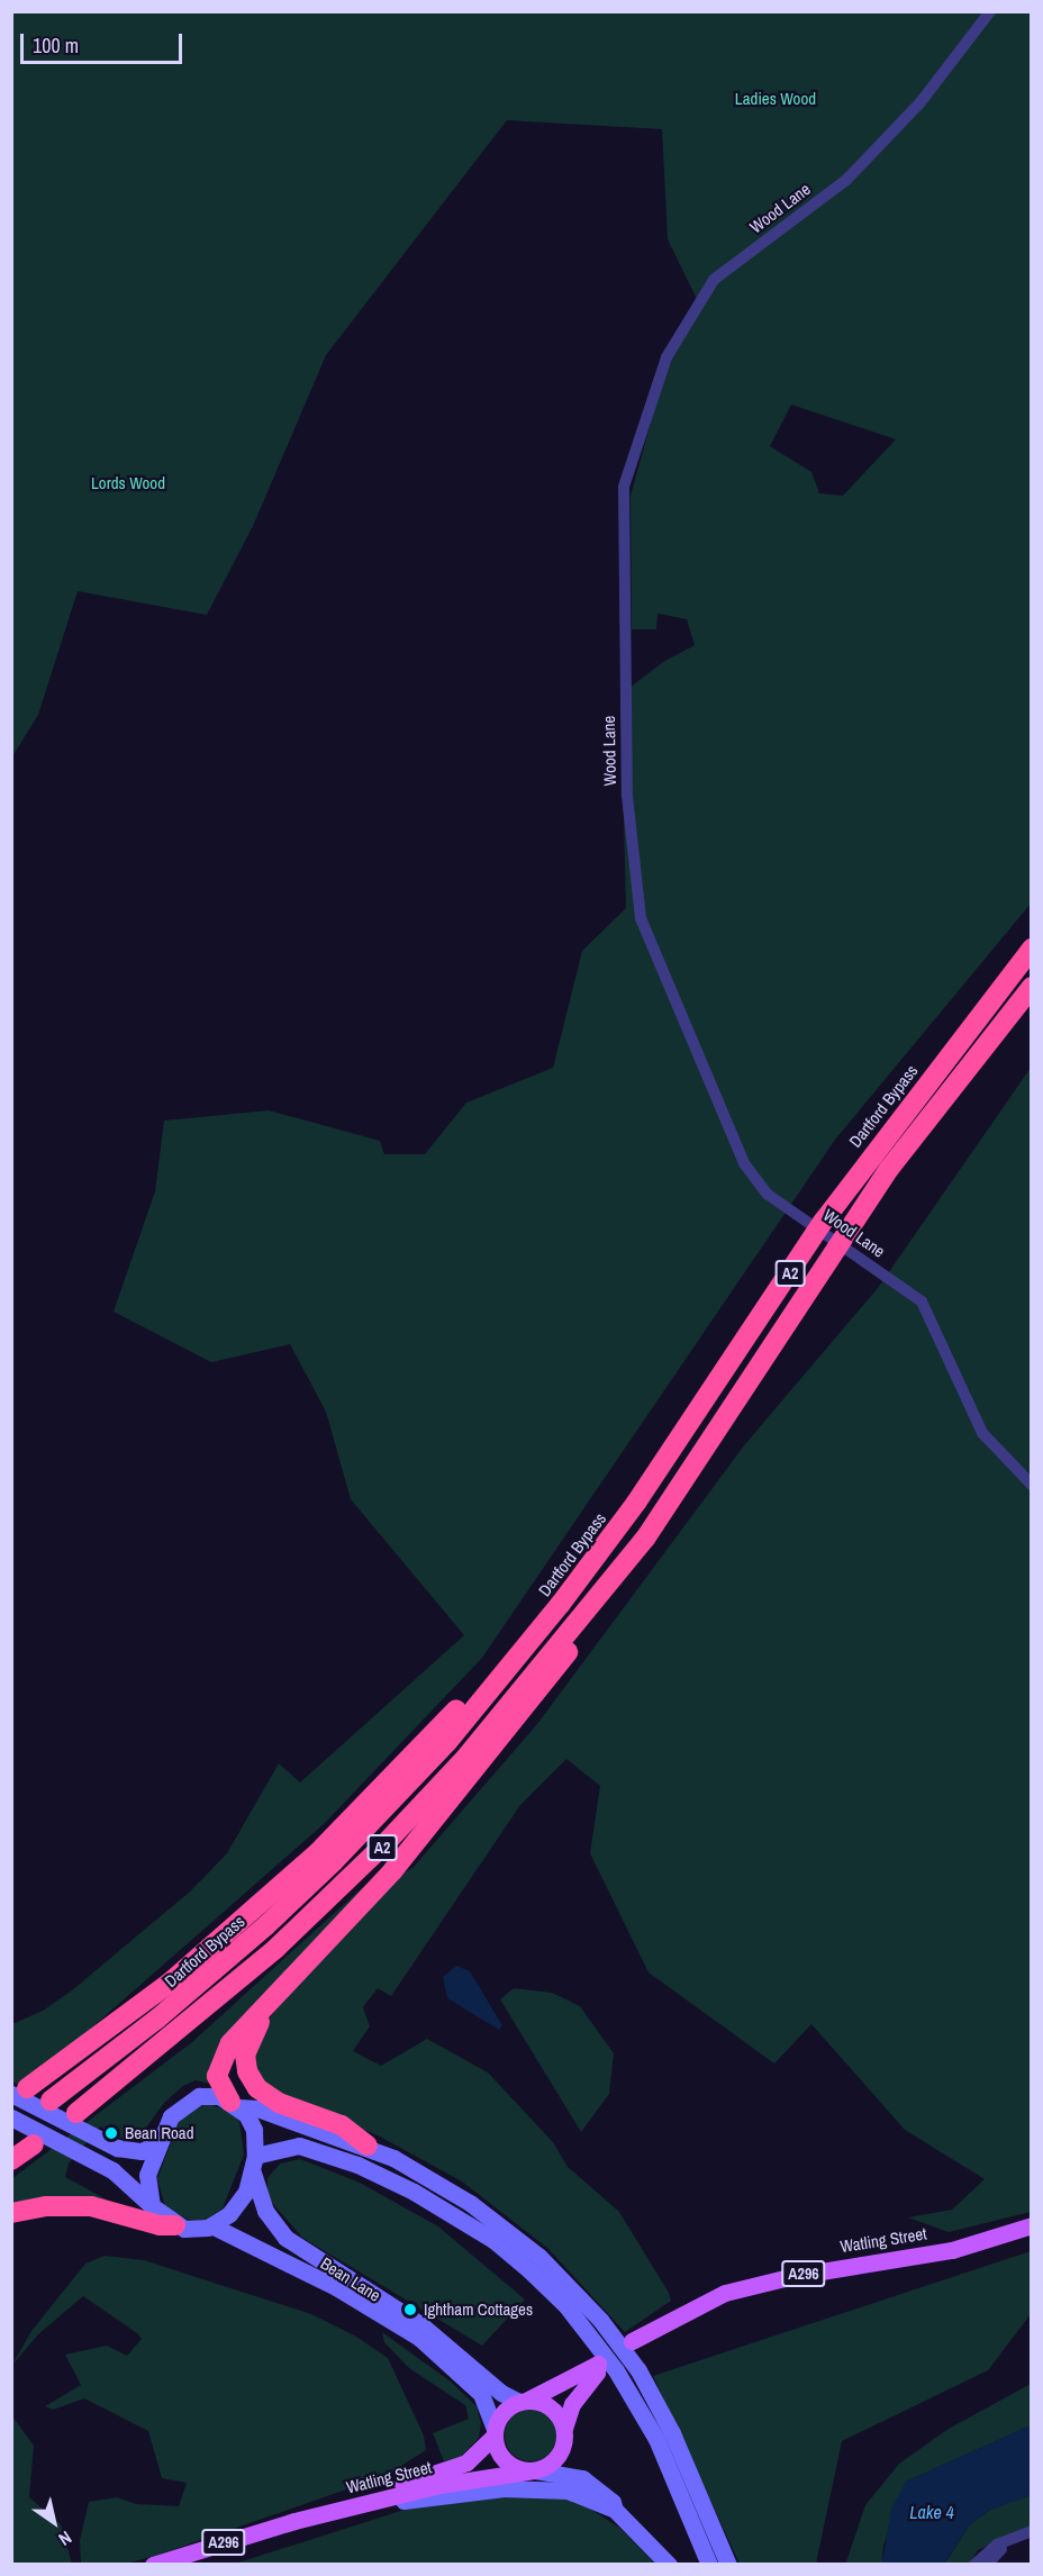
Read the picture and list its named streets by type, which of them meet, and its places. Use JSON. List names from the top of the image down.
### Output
{
  "streets": {
    "highway": ["Dartford Bypass", "A2"],
    "main road": ["Watling Street", "A296", "Bean Lane"],
    "street": ["Wood Lane"]
  },
  "crossings": [
    ["Dartford Bypass", "A2"],
    ["Watling Street", "Bean Lane"]
  ],
  "water": ["Lake 4"],
  "parks": ["Ladies Wood", "Lords Wood"],
  "places": ["Bean Road", "Ightham Cottages"],
  "scale_bar": "100 m",
  "north": "bottom right"
}
